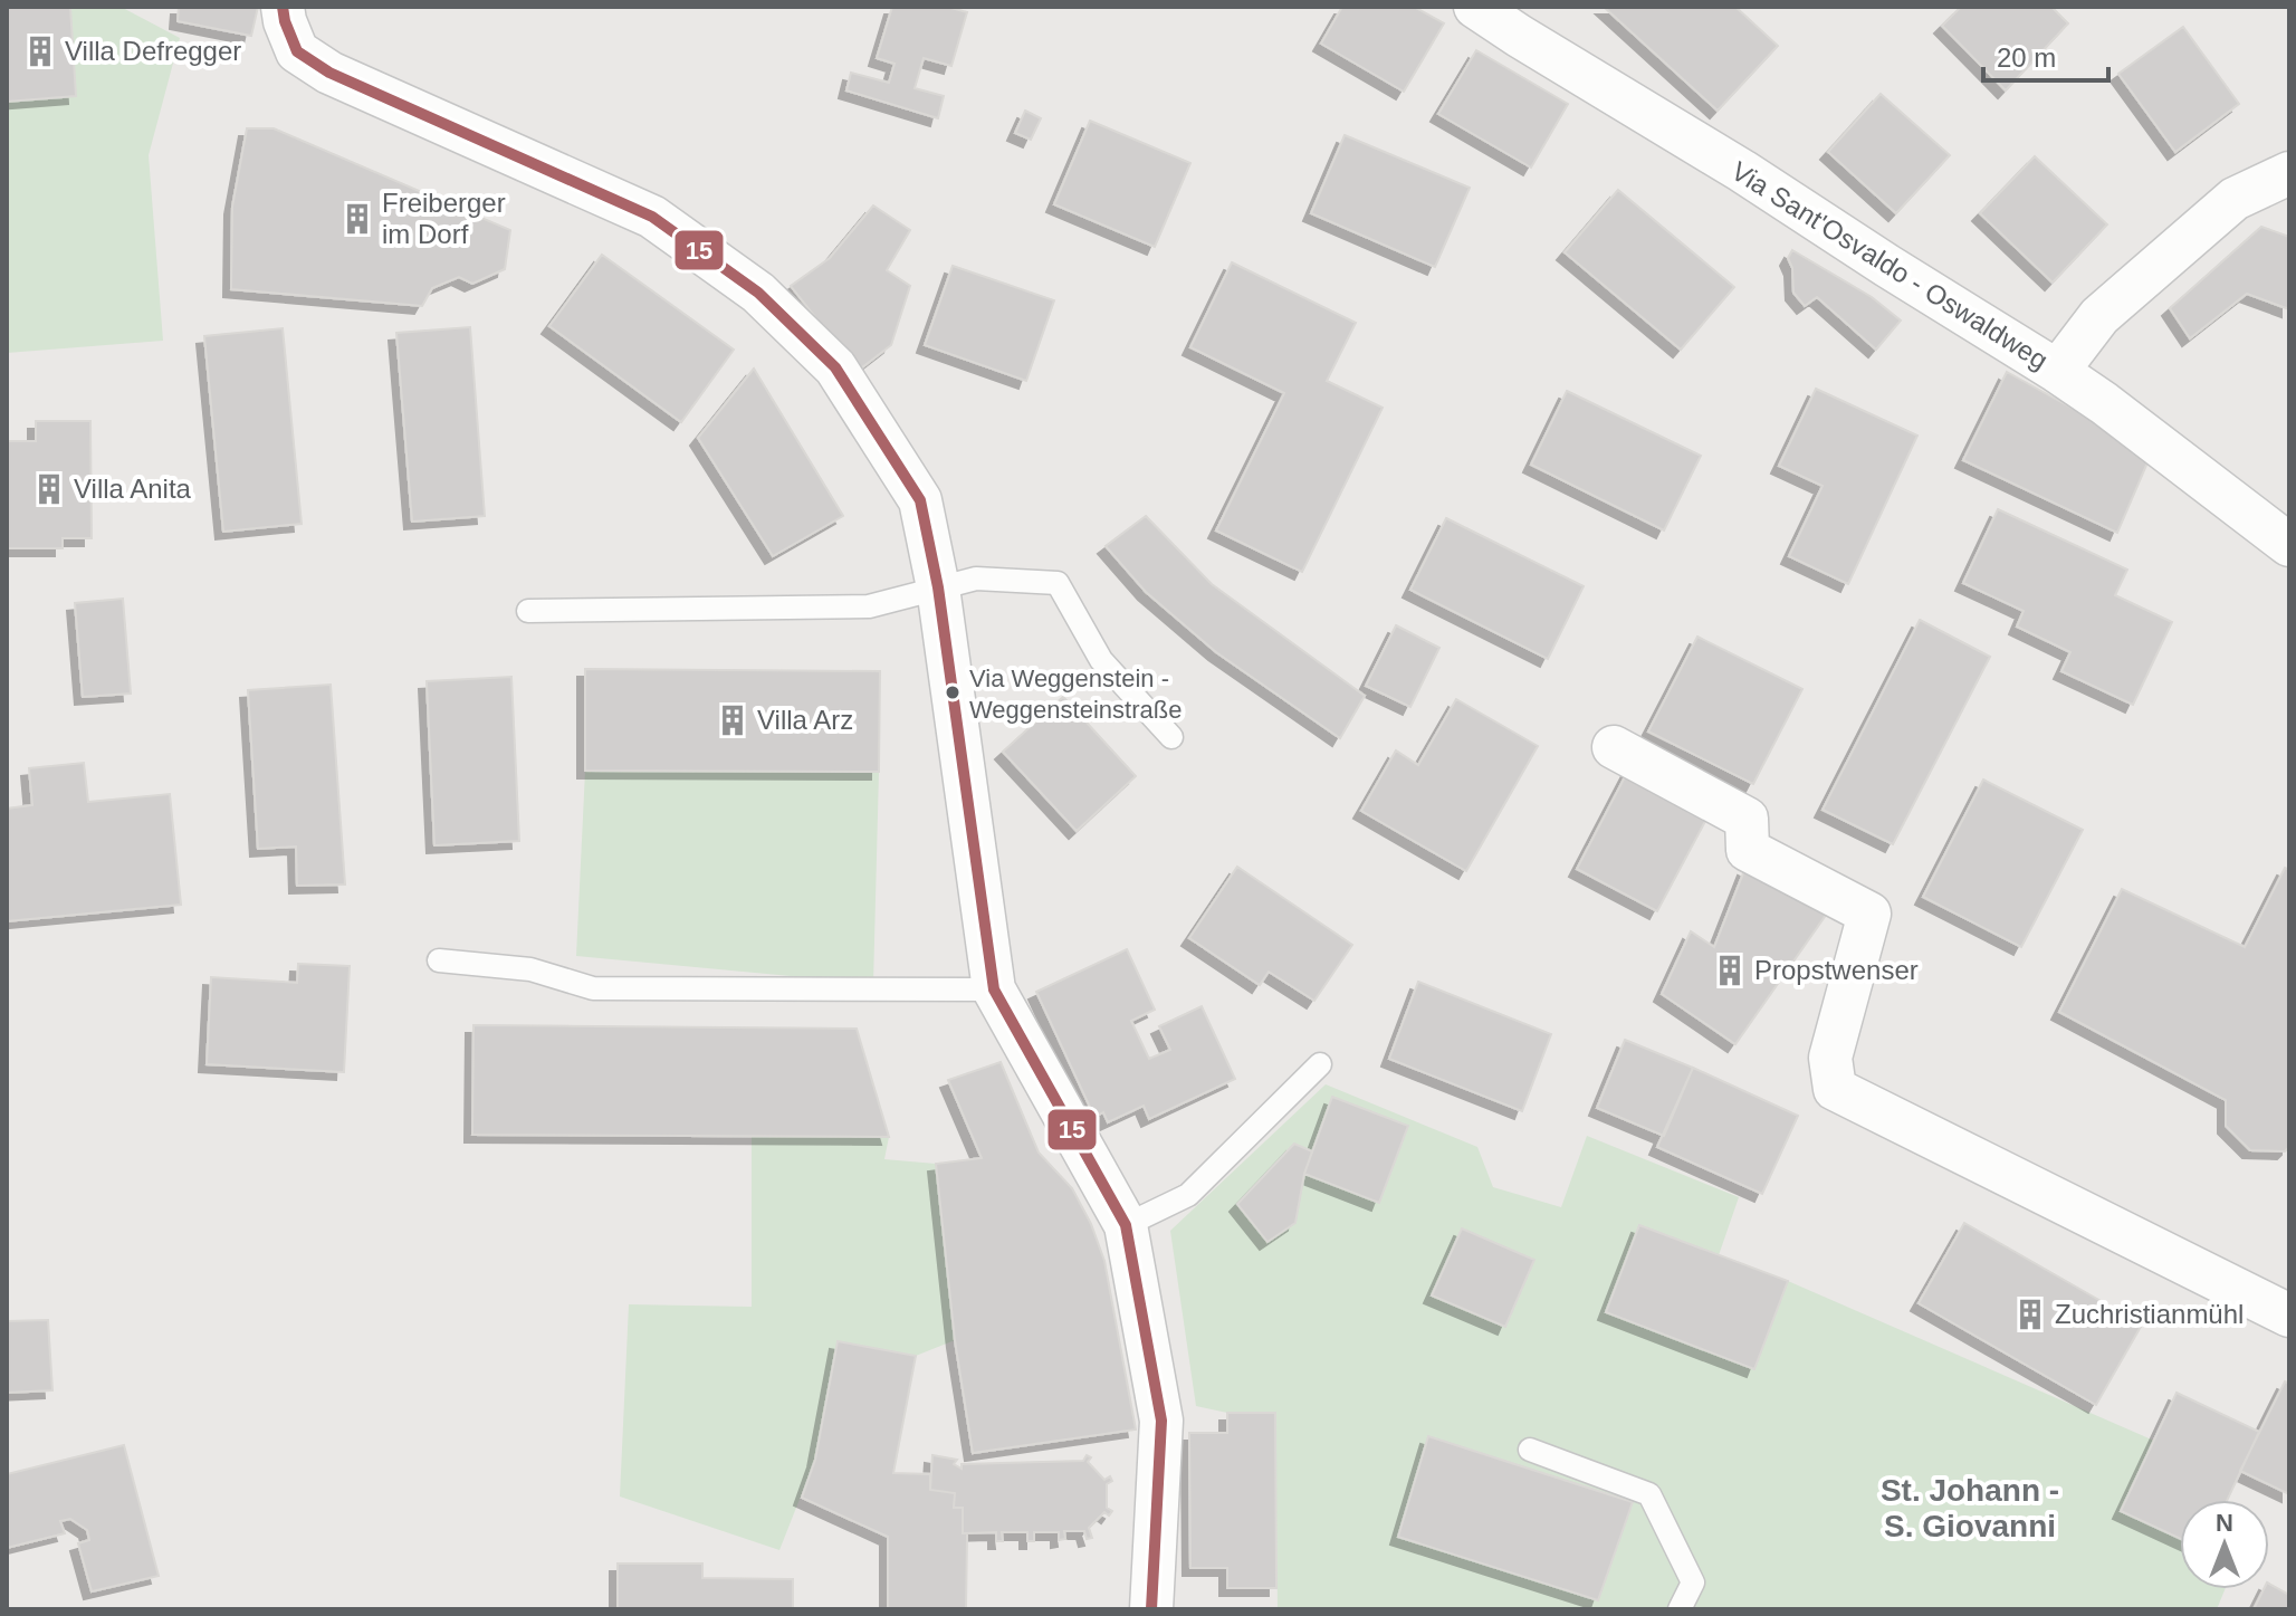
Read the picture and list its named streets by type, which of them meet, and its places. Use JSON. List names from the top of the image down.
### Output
{
  "streets": {
    "street": ["Via Sant'Osvaldo - Oswaldweg"]
  },
  "districts": ["St. Johann - S. Giovanni"],
  "places": {
    "building": [
      "Villa Defregger",
      "Freiberger im Dorf",
      "Villa Anita",
      "Villa Arz",
      "Propstwenser",
      "Zuchristianmühl"
    ],
    "other": ["Via Weggenstein - Weggensteinstraße"]
  },
  "lines": ["transit line 15"],
  "scale_bar": "20 m",
  "north": "top"
}
